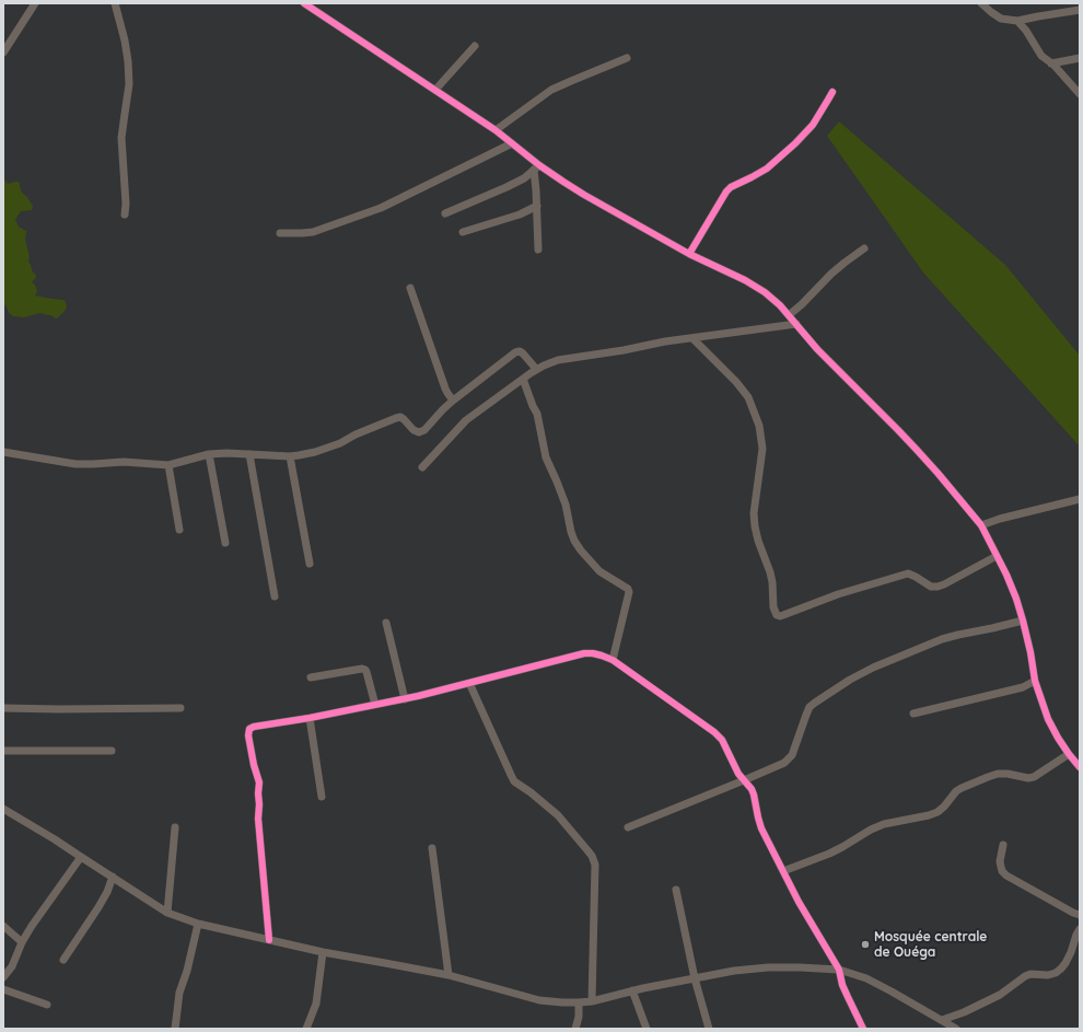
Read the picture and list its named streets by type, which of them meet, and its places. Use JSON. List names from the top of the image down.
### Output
{
  "places": ["Mosquée centrale de Ouéga"]
}
